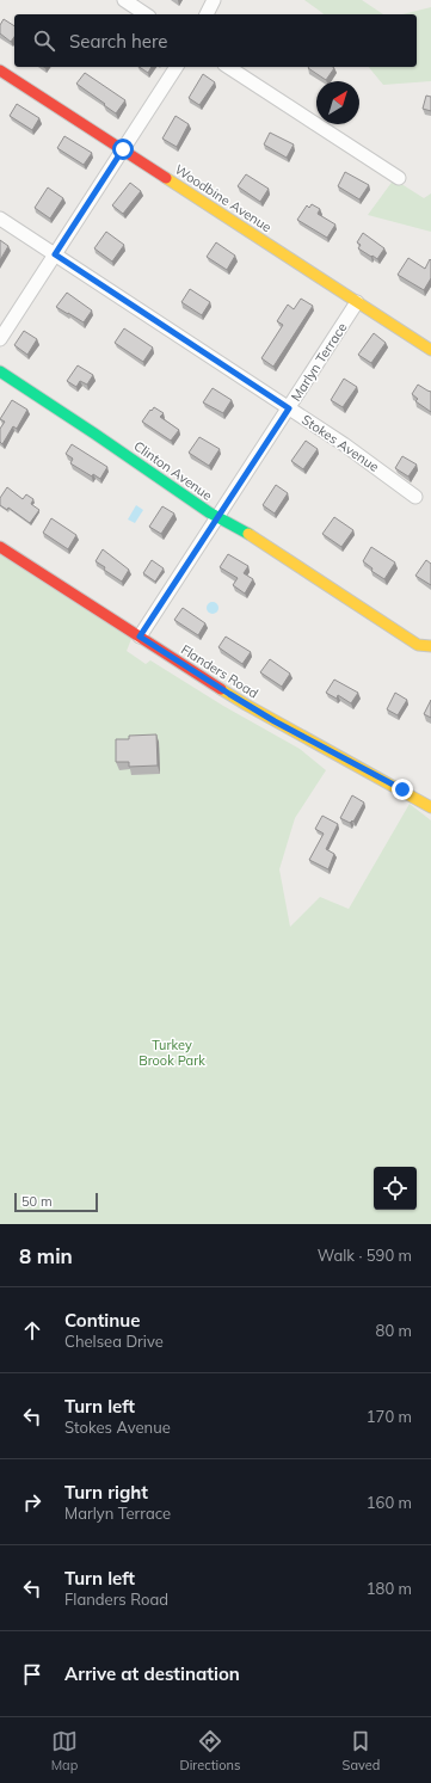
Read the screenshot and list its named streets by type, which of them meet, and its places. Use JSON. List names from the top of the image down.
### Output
{
  "streets": {
    "street": [
      "Woodbine Avenue",
      "Marlyn Terrace",
      "Stokes Avenue",
      "Clinton Avenue",
      "Flanders Road"
    ]
  },
  "crossings": [
    ["Woodbine Avenue", "Marlyn Terrace"],
    ["Marlyn Terrace", "Stokes Avenue"],
    ["Marlyn Terrace", "Clinton Avenue"],
    ["Marlyn Terrace", "Flanders Road"]
  ],
  "parks": ["Turkey Brook Park"],
  "scale_bar": "50 m",
  "north": "top right",
  "page": {
    "search": "Search here",
    "scale": "50 m",
    "heading": ["8 min", "Walk · 590 m"],
    "list": [
      ["Continue", "Chelsea Drive", "80 m"],
      ["Turn left", "Stokes Avenue", "170 m"],
      ["Turn right", "Marlyn Terrace", "160 m"],
      ["Turn left", "Flanders Road", "180 m"],
      "Arrive at destination"
    ],
    "nav": ["Map", "Directions", "Saved"]
  }
}
